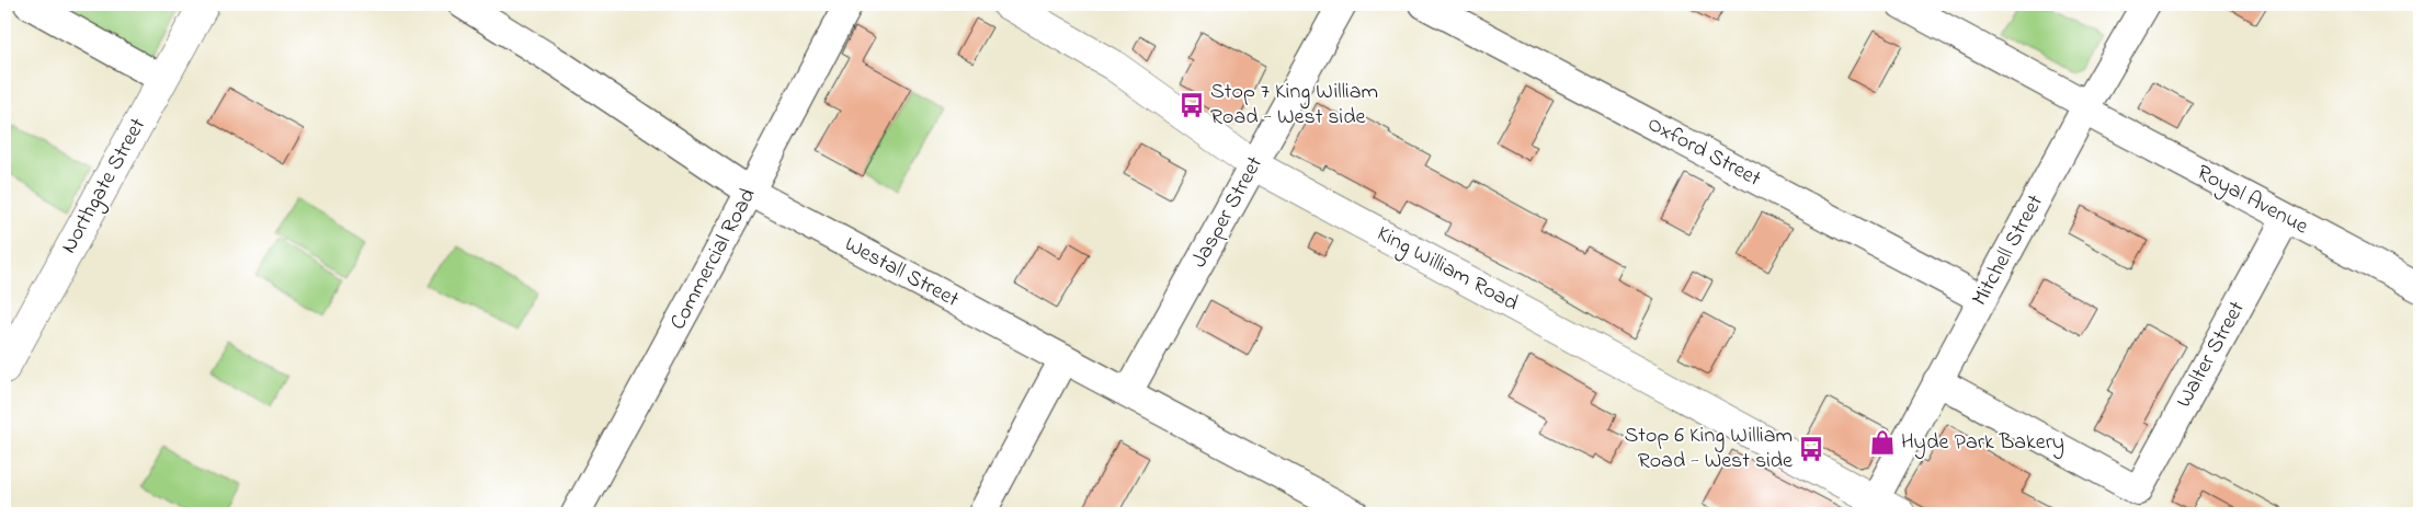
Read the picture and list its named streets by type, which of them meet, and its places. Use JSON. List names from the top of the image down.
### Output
{
  "streets": {
    "main road": ["Northgate Street", "King William Road"],
    "street": [
      "Oxford Street",
      "Royal Avenue",
      "Jasper Street",
      "Mitchell Street",
      "Commercial Road",
      "Westall Street",
      "Walter Street"
    ]
  },
  "crossings": [
    ["Oxford Street", "Mitchell Street"],
    ["Royal Avenue", "Mitchell Street"],
    ["Royal Avenue", "Walter Street"],
    ["Jasper Street", "King William Road"],
    ["Jasper Street", "Westall Street"],
    ["Mitchell Street", "King William Road"],
    ["Mitchell Street", "Walter Street"],
    ["Commercial Road", "Westall Street"]
  ],
  "places": {
    "bus stop": ["Stop 7 King William Road - West side", "Stop 6 King William Road - West side"],
    "shop": ["Hyde Park Bakery"]
  }
}
